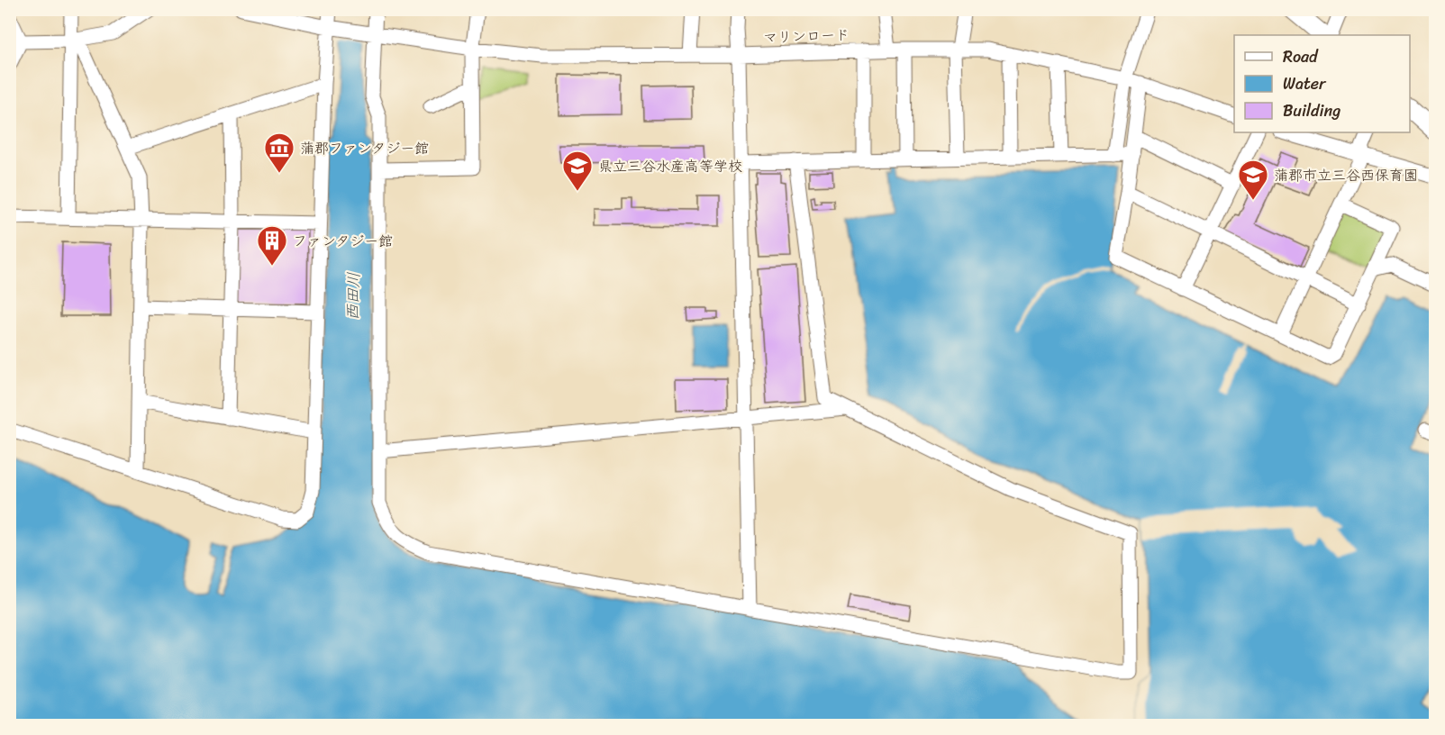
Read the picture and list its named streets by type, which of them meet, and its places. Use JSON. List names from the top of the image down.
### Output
{
  "streets": {
    "street": ["マリンロード"]
  },
  "water": ["西田川"],
  "places": {
    "museum": ["蒲郡ファンタジー館"],
    "school or university": ["県立三谷水産高等学校", "蒲郡市立三谷西保育園"],
    "building": ["ファンタジー館"]
  },
  "legend": ["Road", "Water", "Building"]
}
